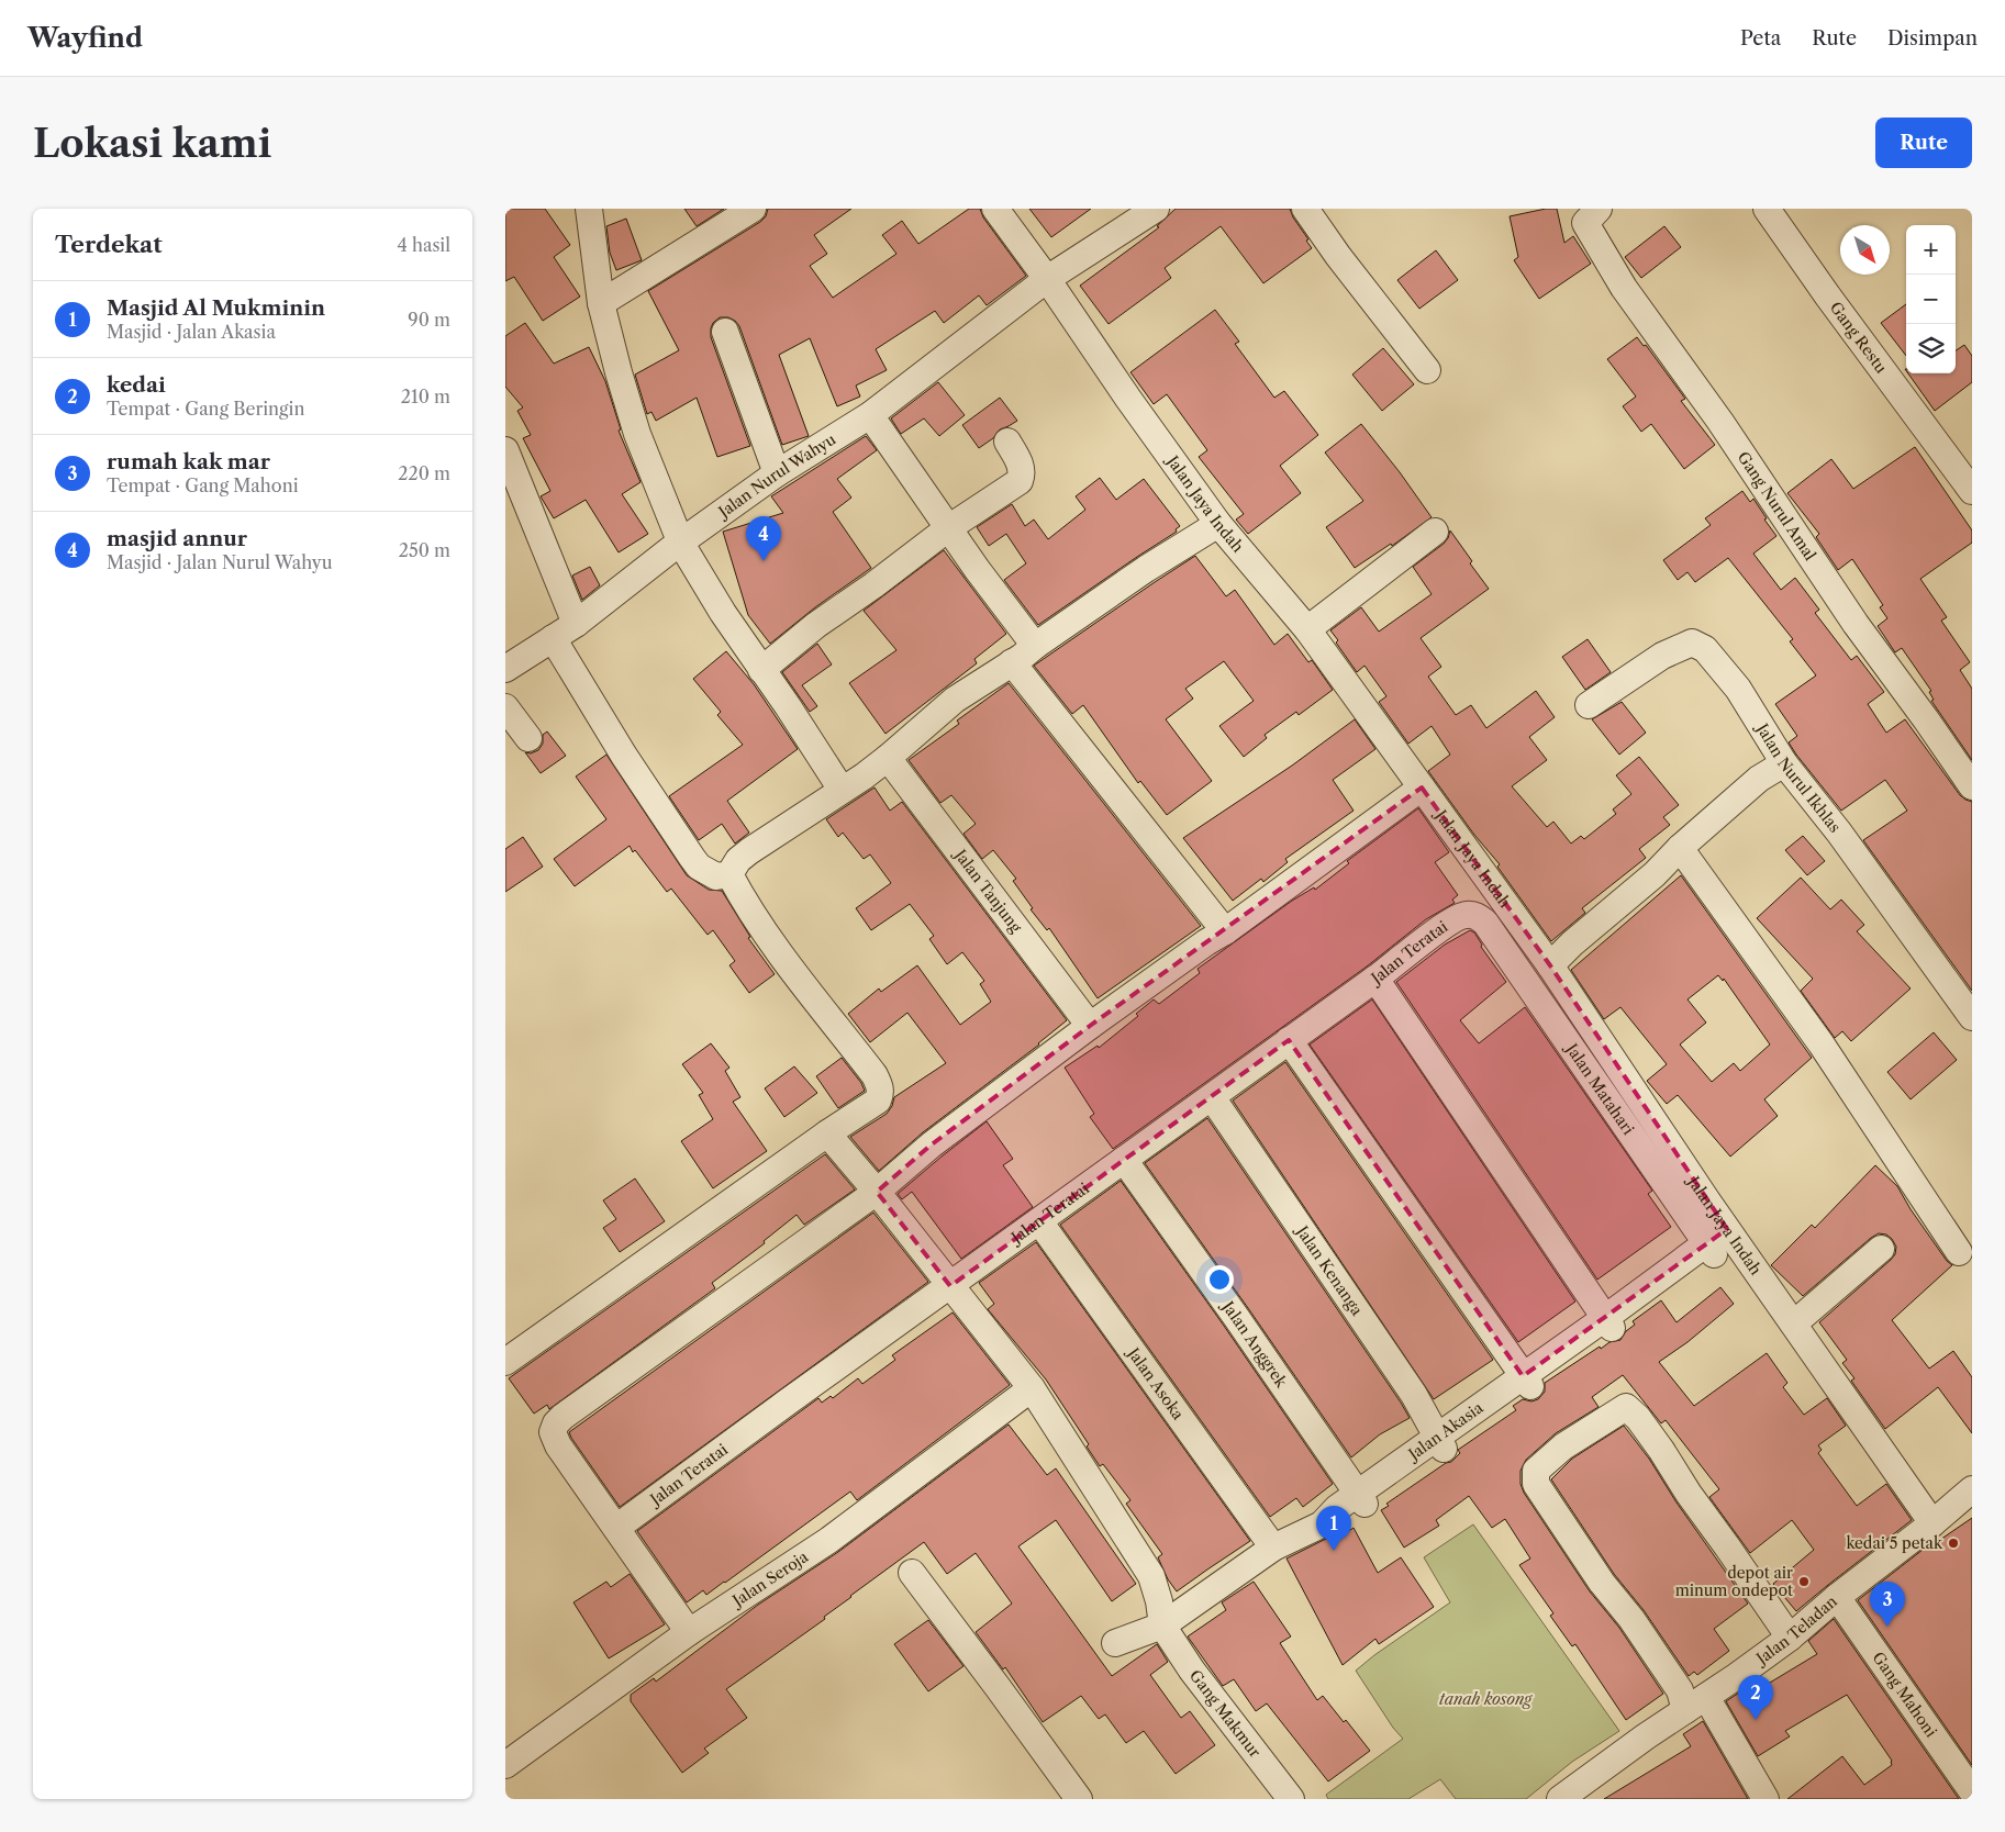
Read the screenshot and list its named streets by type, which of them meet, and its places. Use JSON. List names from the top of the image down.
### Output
{
  "streets": {
    "street": [
      "Gang Restu",
      "Jalan Nurul Wahyu",
      "Jalan Jaya Indah",
      "Gang Nurul Amal",
      "Jalan Nurul Ikhlas",
      "Jalan Tanjung",
      "Jalan Teratai",
      "Jalan Matahari",
      "Jalan Kenanga",
      "Jalan Anggrek",
      "Jalan Asoka",
      "Jalan Akasia",
      "Jalan Seroja",
      "Jalan Teladan",
      "Gang Mahoni",
      "Gang Makmur"
    ]
  },
  "crossings": [
    ["Jalan Nurul Wahyu", "Jalan Jaya Indah"],
    ["Jalan Jaya Indah", "Jalan Akasia"],
    ["Jalan Jaya Indah", "Jalan Teladan"],
    ["Jalan Teratai", "Jalan Matahari"],
    ["Jalan Teratai", "Jalan Kenanga"],
    ["Jalan Teratai", "Jalan Anggrek"],
    ["Jalan Teratai", "Jalan Asoka"],
    ["Jalan Matahari", "Jalan Akasia"],
    ["Jalan Kenanga", "Jalan Akasia"],
    ["Jalan Anggrek", "Jalan Akasia"],
    ["Jalan Asoka", "Jalan Akasia"],
    ["Jalan Akasia", "Gang Makmur"],
    ["Jalan Teladan", "Gang Mahoni"]
  ],
  "parks": ["tanah kosong"],
  "places": ["kedai 5 petak", "depot air minum ondepot"],
  "north": "bottom right",
  "page": {
    "header": "Wayfind",
    "nav": ["Peta", "Rute", "Disimpan"],
    "buttons": "Rute",
    "title": "Lokasi kami",
    "heading": ["Terdekat", "4 hasil"],
    "map_buttons": ["+", "−"],
    "list": [
      {
        "mark": "1",
        "name": "Masjid Al Mukminin",
        "note": "Masjid · Jalan Akasia",
        "value": "90 m"
      },
      {
        "mark": "2",
        "name": "kedai",
        "note": "Tempat · Gang Beringin",
        "value": "210 m"
      },
      {
        "mark": "3",
        "name": "rumah kak mar",
        "note": "Tempat · Gang Mahoni",
        "value": "220 m"
      },
      {
        "mark": "4",
        "name": "masjid annur",
        "note": "Masjid · Jalan Nurul Wahyu",
        "value": "250 m"
      }
    ],
    "pins": [
      "4",
      "1",
      "3",
      "2"
    ]
  }
}
